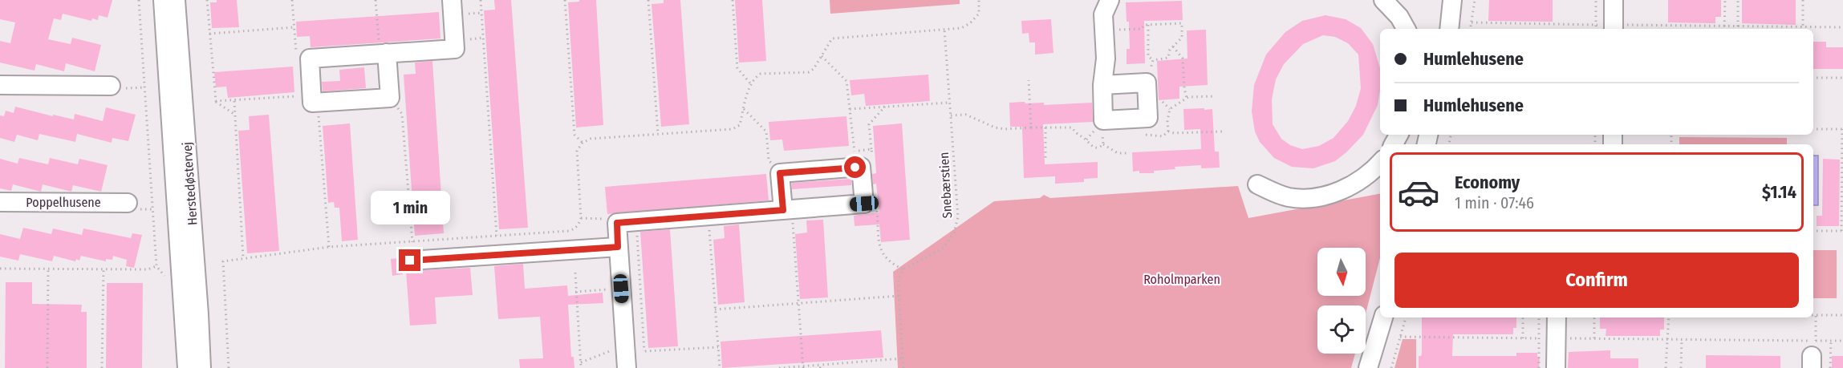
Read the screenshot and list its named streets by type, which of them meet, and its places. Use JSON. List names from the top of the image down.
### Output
{
  "streets": {
    "street": ["Herstedøstervej", "Poppelhusene"],
    "path": ["Snebærstien"]
  },
  "parks": ["Roholmparken"],
  "north": "bottom",
  "page": {
    "banner": ["Humlehusene", "Humlehusene"],
    "list": [
      {
        "name": "Economy",
        "note": "1 min · 07:46",
        "value": "$1.14"
      }
    ],
    "bubble": "1 min",
    "buttons": "Confirm"
  }
}
